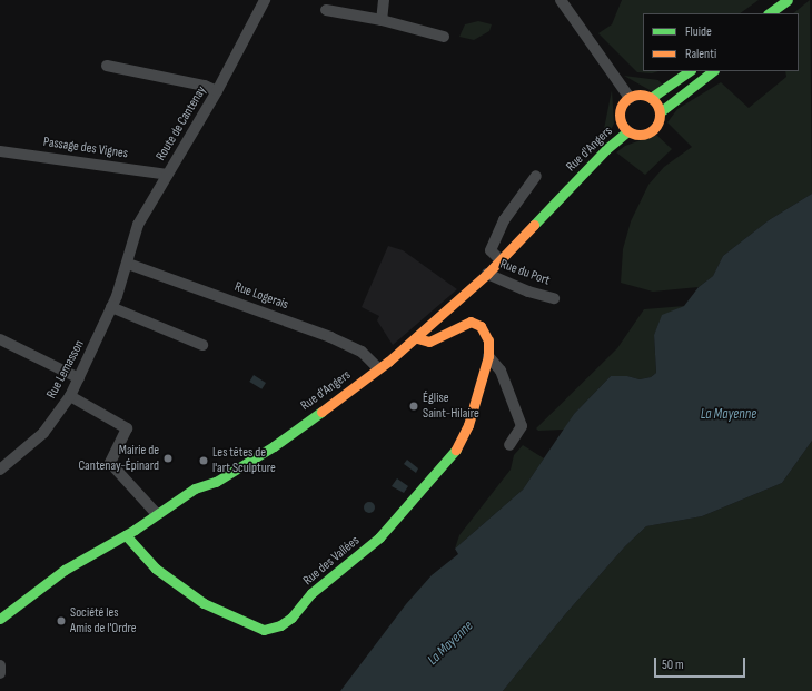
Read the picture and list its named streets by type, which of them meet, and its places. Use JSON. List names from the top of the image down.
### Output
{
  "streets": {
    "main road": ["Rue d'Angers", "Rue des Vallées"],
    "street": [
      "Route de Cantenay",
      "Passage des Vignes",
      "Rue du Port",
      "Rue Logerais",
      "Rue Lemasson"
    ]
  },
  "crossings": [
    ["Route de Cantenay", "Passage des Vignes"],
    ["Route de Cantenay", "Rue Logerais"],
    ["Route de Cantenay", "Rue Lemasson"],
    ["Rue d'Angers", "Rue du Port"],
    ["Rue d'Angers", "Rue Logerais"],
    ["Rue d'Angers", "Rue des Vallées"],
    ["Rue Logerais", "Rue Lemasson"]
  ],
  "water": ["La Mayenne"],
  "places": [
    "Église Saint-Hilaire",
    "Mairie de Cantenay-Épinard",
    "Les têtes de l'art Sculpture",
    "Société les Amis de l'Ordre"
  ],
  "legend": ["Fluide", "Ralenti"],
  "scale_bar": "50 m"
}
